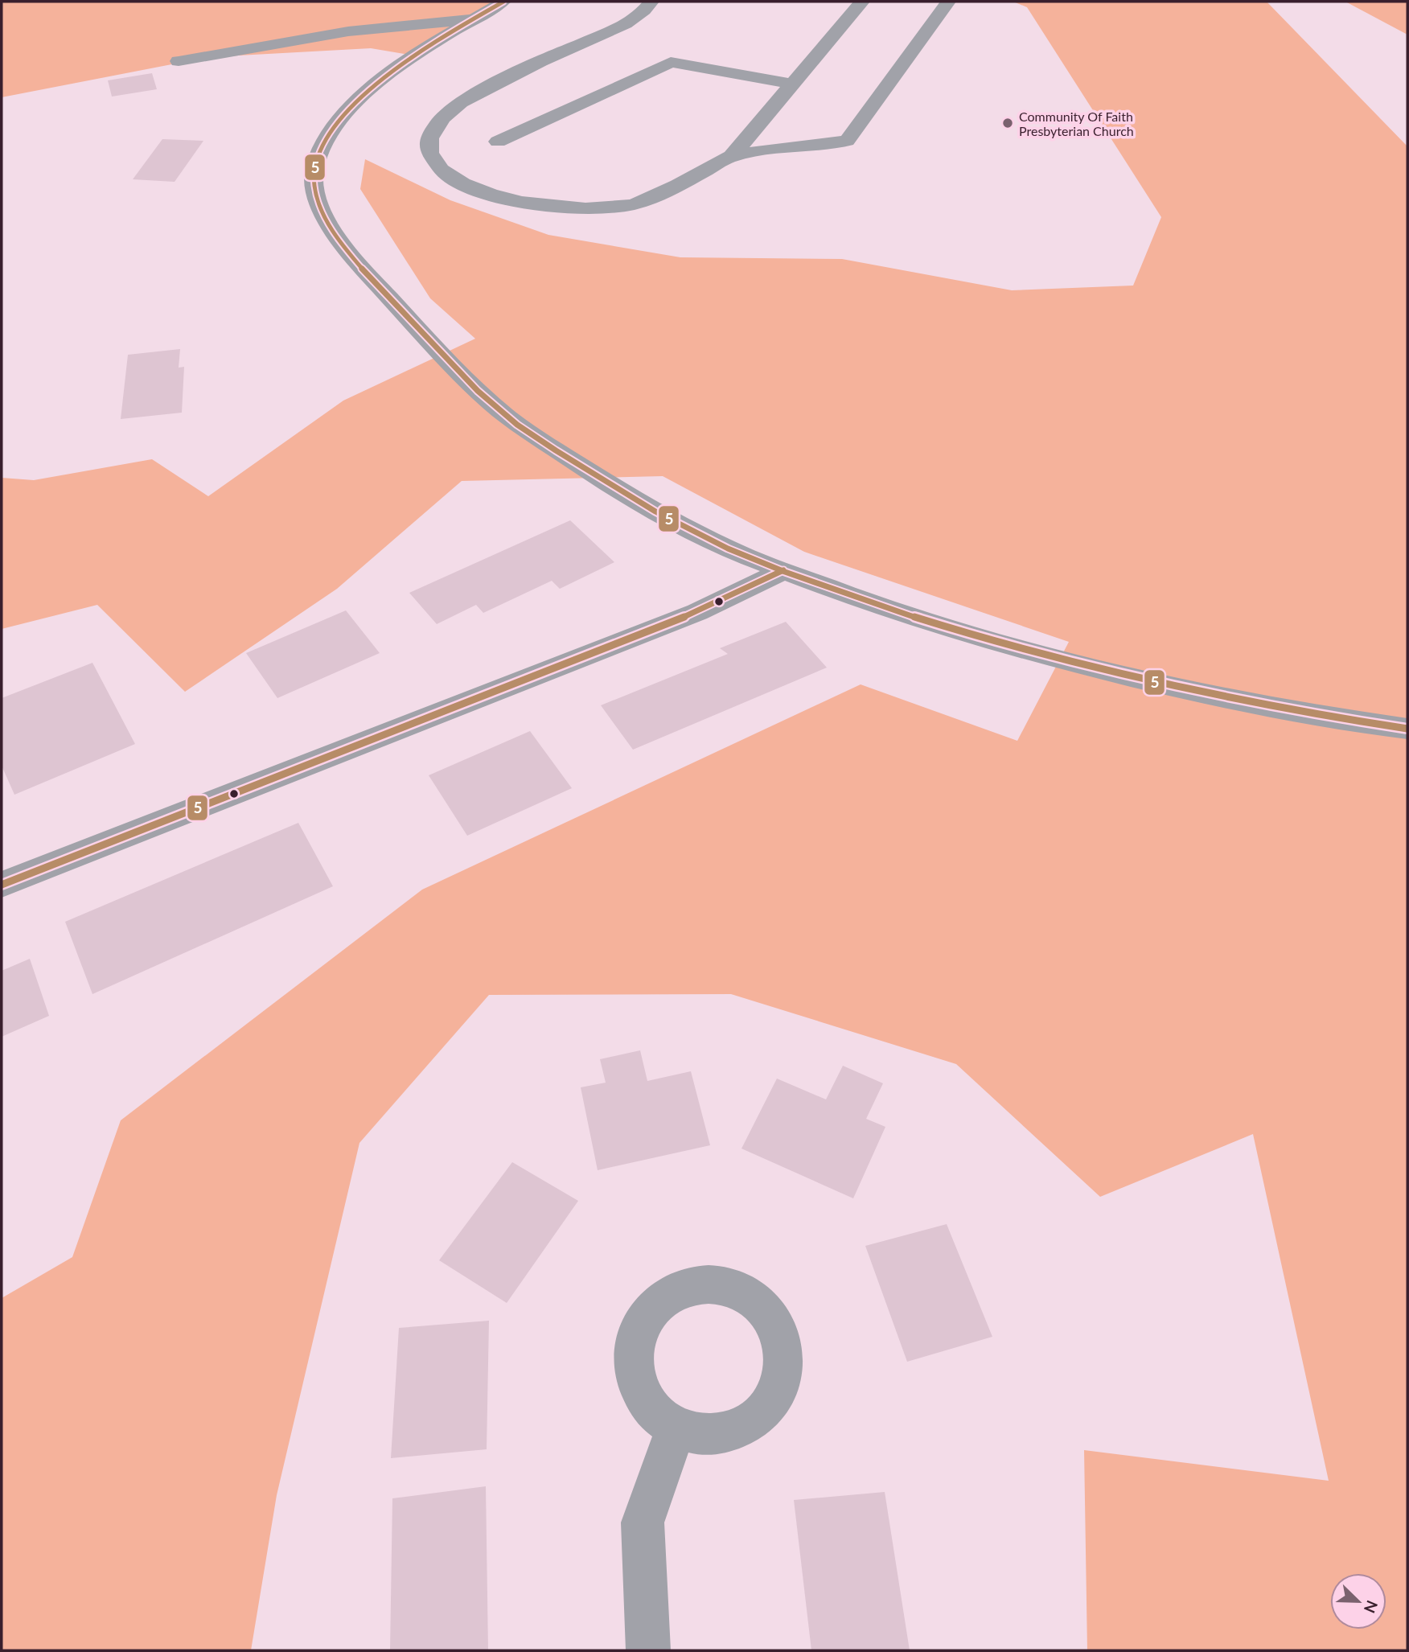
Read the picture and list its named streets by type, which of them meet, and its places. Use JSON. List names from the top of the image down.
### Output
{
  "places": ["Community Of Faith Presbyterian Church"],
  "lines": ["transit line 5"],
  "north": "bottom right"
}
